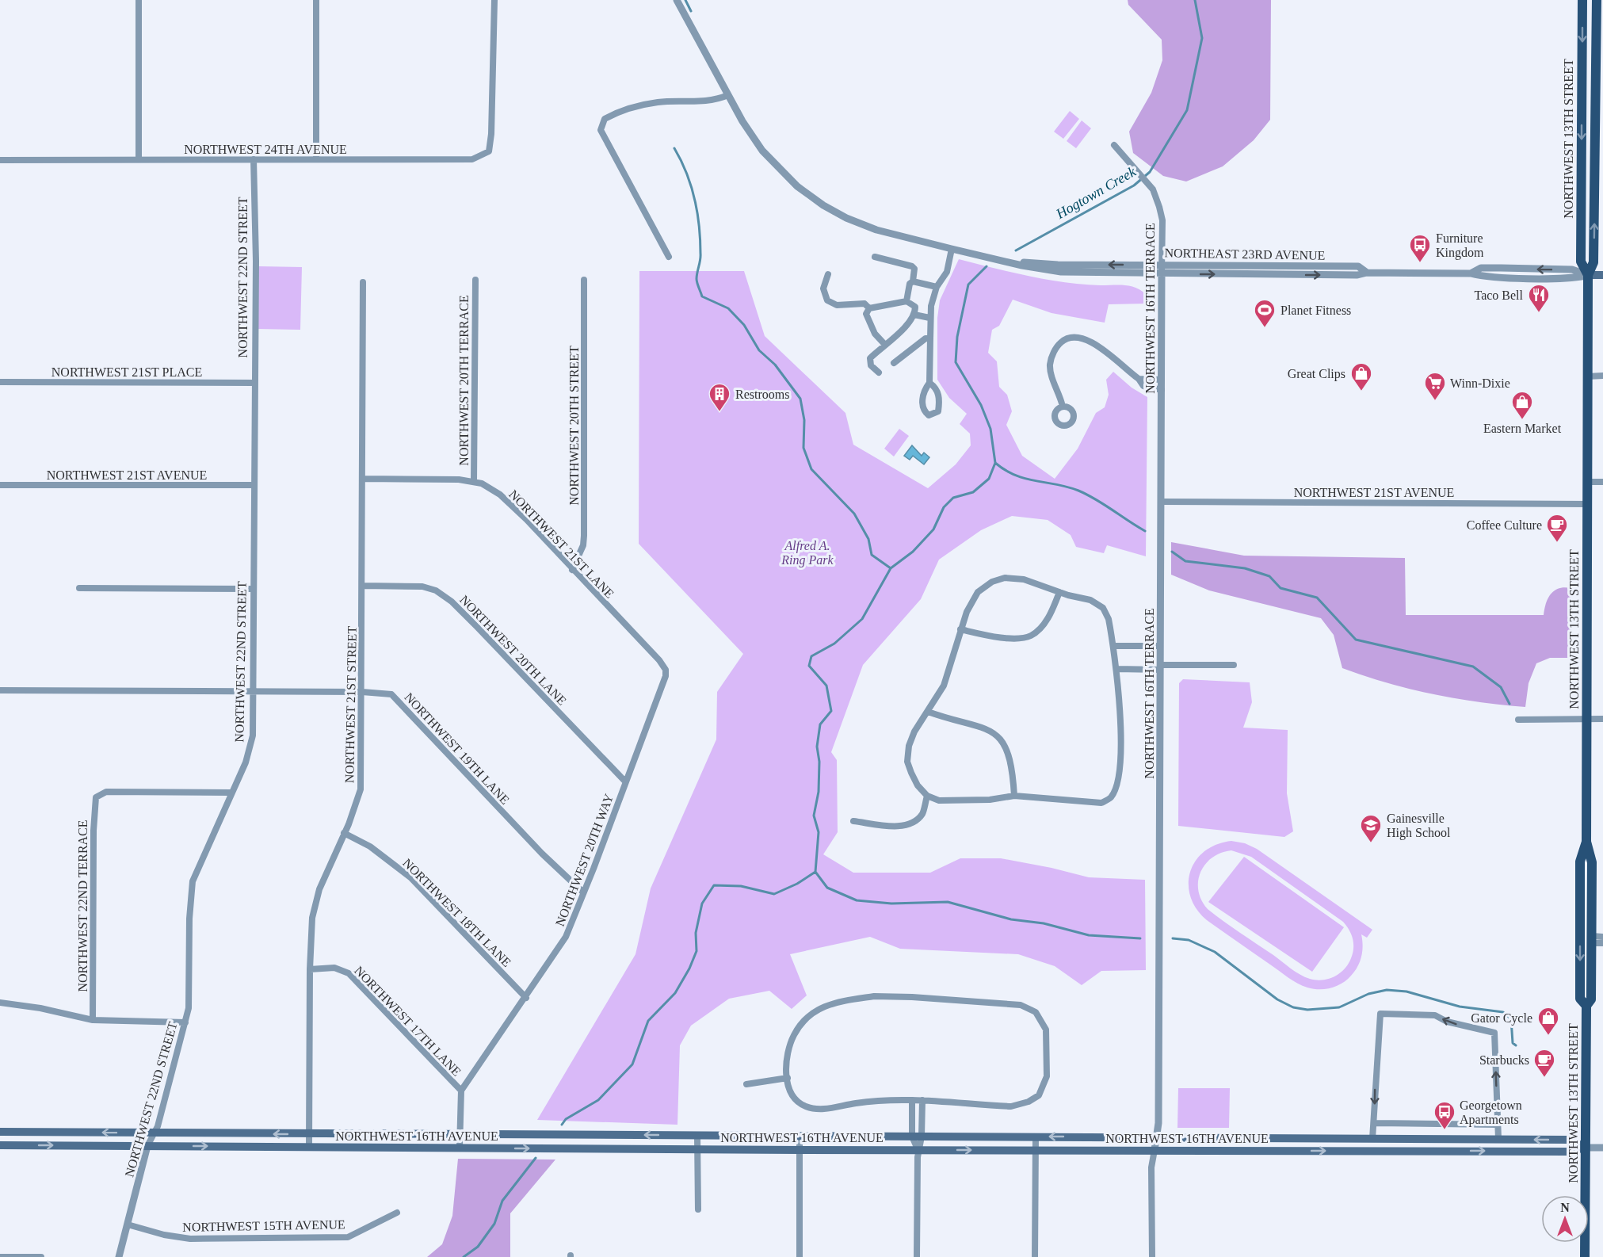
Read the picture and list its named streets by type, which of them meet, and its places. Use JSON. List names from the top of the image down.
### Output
{
  "streets": {
    "main road": ["NORTHWEST 13TH STREET", "NORTHWEST 16TH AVENUE"],
    "street": [
      "NORTHWEST 24TH AVENUE",
      "NORTHEAST 23RD AVENUE",
      "NORTHWEST 22ND STREET",
      "NORTHWEST 16TH TERRACE",
      "NORTHWEST 21ST PLACE",
      "NORTHWEST 20TH TERRACE",
      "NORTHWEST 20TH STREET",
      "NORTHWEST 21ST AVENUE",
      "NORTHWEST 21ST LANE",
      "NORTHWEST 20TH LANE",
      "NORTHWEST 21ST STREET",
      "NORTHWEST 19TH LANE",
      "NORTHWEST 20TH WAY",
      "NORTHWEST 22ND TERRACE",
      "NORTHWEST 18TH LANE",
      "NORTHWEST 17TH LANE",
      "NORTHWEST 15TH AVENUE"
    ]
  },
  "crossings": [
    ["NORTHWEST 13TH STREET", "NORTHEAST 23RD AVENUE"],
    ["NORTHWEST 13TH STREET", "NORTHWEST 21ST AVENUE"],
    ["NORTHWEST 13TH STREET", "NORTHWEST 16TH AVENUE"],
    ["NORTHWEST 24TH AVENUE", "NORTHWEST 22ND STREET"],
    ["NORTHEAST 23RD AVENUE", "NORTHWEST 16TH TERRACE"],
    ["NORTHWEST 22ND STREET", "NORTHWEST 21ST PLACE"],
    ["NORTHWEST 22ND STREET", "NORTHWEST 21ST AVENUE"],
    ["NORTHWEST 22ND STREET", "NORTHWEST 19TH LANE"],
    ["NORTHWEST 22ND STREET", "NORTHWEST 22ND TERRACE"],
    ["NORTHWEST 22ND STREET", "NORTHWEST 16TH AVENUE"],
    ["NORTHWEST 22ND STREET", "NORTHWEST 15TH AVENUE"],
    ["NORTHWEST 16TH TERRACE", "NORTHWEST 21ST AVENUE"],
    ["NORTHWEST 16TH TERRACE", "NORTHWEST 16TH AVENUE"],
    ["NORTHWEST 20TH TERRACE", "NORTHWEST 21ST LANE"],
    ["NORTHWEST 20TH STREET", "NORTHWEST 21ST LANE"],
    ["NORTHWEST 21ST LANE", "NORTHWEST 21ST STREET"],
    ["NORTHWEST 21ST LANE", "NORTHWEST 20TH WAY"],
    ["NORTHWEST 20TH LANE", "NORTHWEST 21ST STREET"],
    ["NORTHWEST 20TH LANE", "NORTHWEST 20TH WAY"],
    ["NORTHWEST 21ST STREET", "NORTHWEST 19TH LANE"],
    ["NORTHWEST 21ST STREET", "NORTHWEST 18TH LANE"],
    ["NORTHWEST 21ST STREET", "NORTHWEST 17TH LANE"],
    ["NORTHWEST 21ST STREET", "NORTHWEST 16TH AVENUE"],
    ["NORTHWEST 19TH LANE", "NORTHWEST 20TH WAY"],
    ["NORTHWEST 20TH WAY", "NORTHWEST 18TH LANE"],
    ["NORTHWEST 20TH WAY", "NORTHWEST 17TH LANE"]
  ],
  "water": ["Hogtown Creek"],
  "parks": ["Alfred A. Ring Park"],
  "places": {
    "bus stop": ["Furniture Kingdom", "Georgetown Apartments"],
    "restaurant": ["Taco Bell"],
    "sports": ["Planet Fitness"],
    "shop": ["Great Clips", "Eastern Market", "Gator Cycle"],
    "supermarket": ["Winn-Dixie"],
    "building": ["Restrooms"],
    "cafe": ["Coffee Culture", "Starbucks"],
    "school or university": ["Gainesville High School"]
  },
  "north": "top"
}
